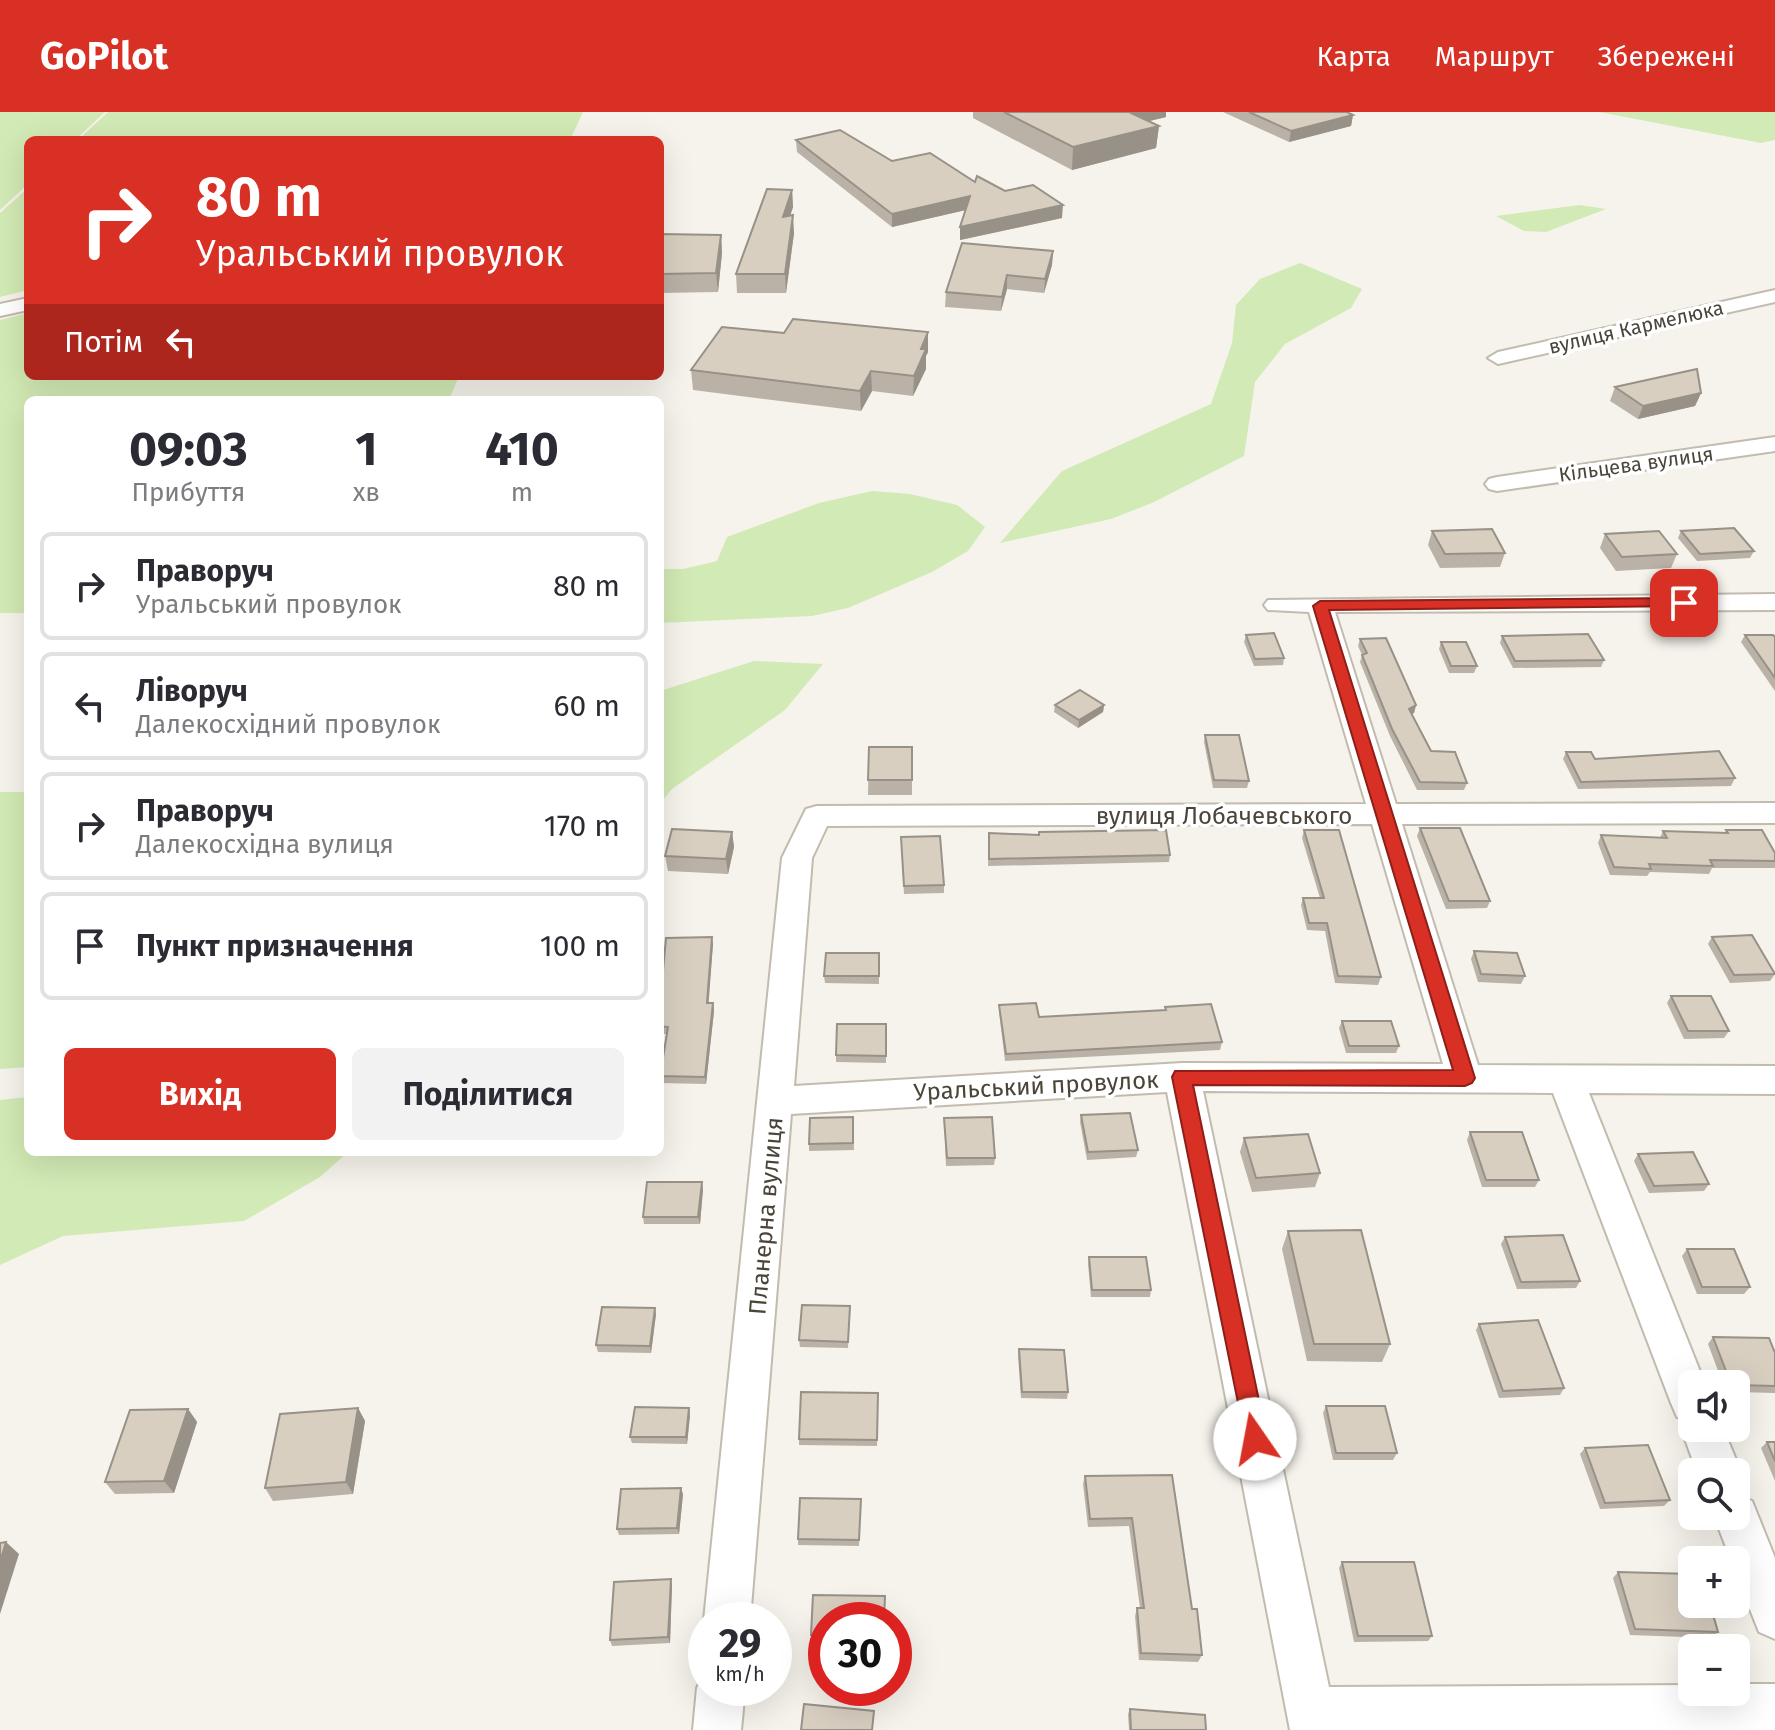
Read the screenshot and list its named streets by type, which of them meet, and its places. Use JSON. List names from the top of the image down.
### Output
{
  "streets": {
    "street": [
      "вулиця Кармелюка",
      "Кільцева вулиця",
      "вулиця Лобачевського",
      "Уральський провулок",
      "Планерна вулиця"
    ]
  },
  "crossings": [
    ["вулиця Лобачевського", "Планерна вулиця"],
    ["Уральський провулок", "Планерна вулиця"]
  ],
  "page": {
    "header": "GoPilot",
    "nav": ["Карта", "Маршрут", "Збережені"],
    "turn": ["80 m", "Уральський провулок"],
    "then": "Потім",
    "eta": [
      "09:03",
      "Прибуття",
      "1",
      "хв",
      "410",
      "m"
    ],
    "list": [
      {
        "name": "Праворуч",
        "note": "Уральський провулок",
        "value": "80 m"
      },
      {
        "name": "Ліворуч",
        "note": "Далекосхідний провулок",
        "value": "60 m"
      },
      {
        "name": "Праворуч",
        "note": "Далекосхідна вулиця",
        "value": "170 m"
      },
      {
        "name": "Пункт призначення",
        "value": "100 m"
      }
    ],
    "buttons": ["Вихід", "Поділитися"],
    "map_buttons": ["+", "−"],
    "speed": "29 km/h",
    "limit": "30"
  }
}
